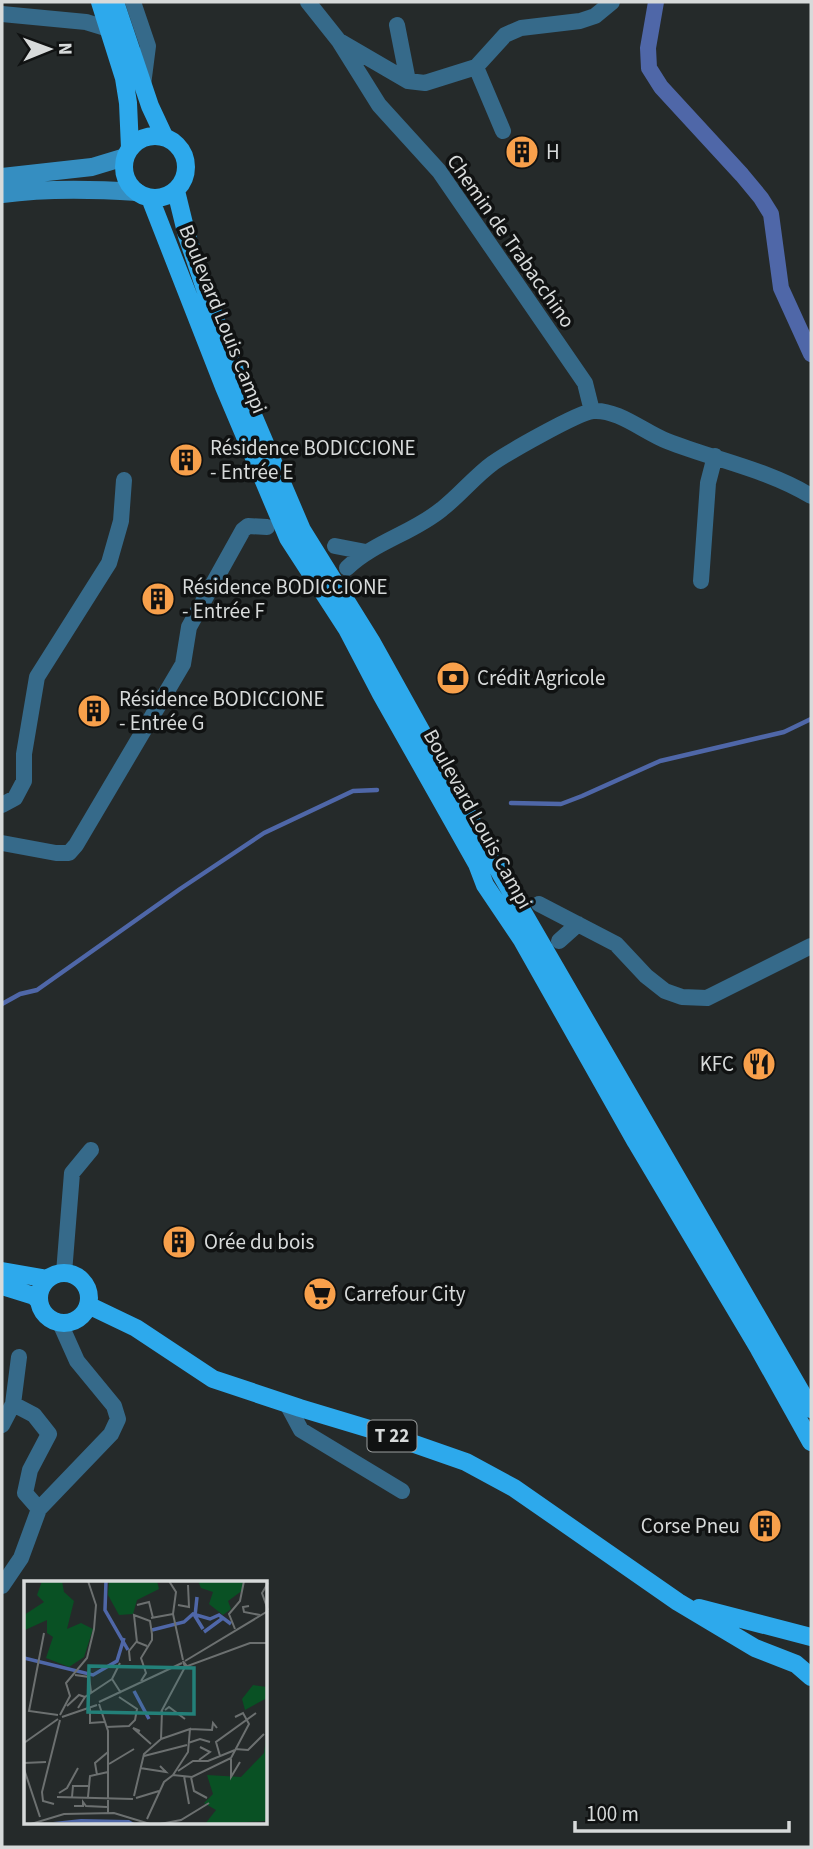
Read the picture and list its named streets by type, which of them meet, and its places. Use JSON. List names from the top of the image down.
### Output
{
  "streets": {
    "main road": ["Boulevard Louis Campi", "T 22"],
    "street": ["Chemin de Trabacchino"]
  },
  "places": {
    "building": [
      "H",
      "Résidence BODICCIONE - Entrée E",
      "Résidence BODICCIONE - Entrée F",
      "Résidence BODICCIONE - Entrée G",
      "Orée du bois",
      "Corse Pneu"
    ],
    "bank": ["Crédit Agricole"],
    "restaurant": ["KFC"],
    "supermarket": ["Carrefour City"]
  },
  "scale_bar": "100 m",
  "north": "right"
}
